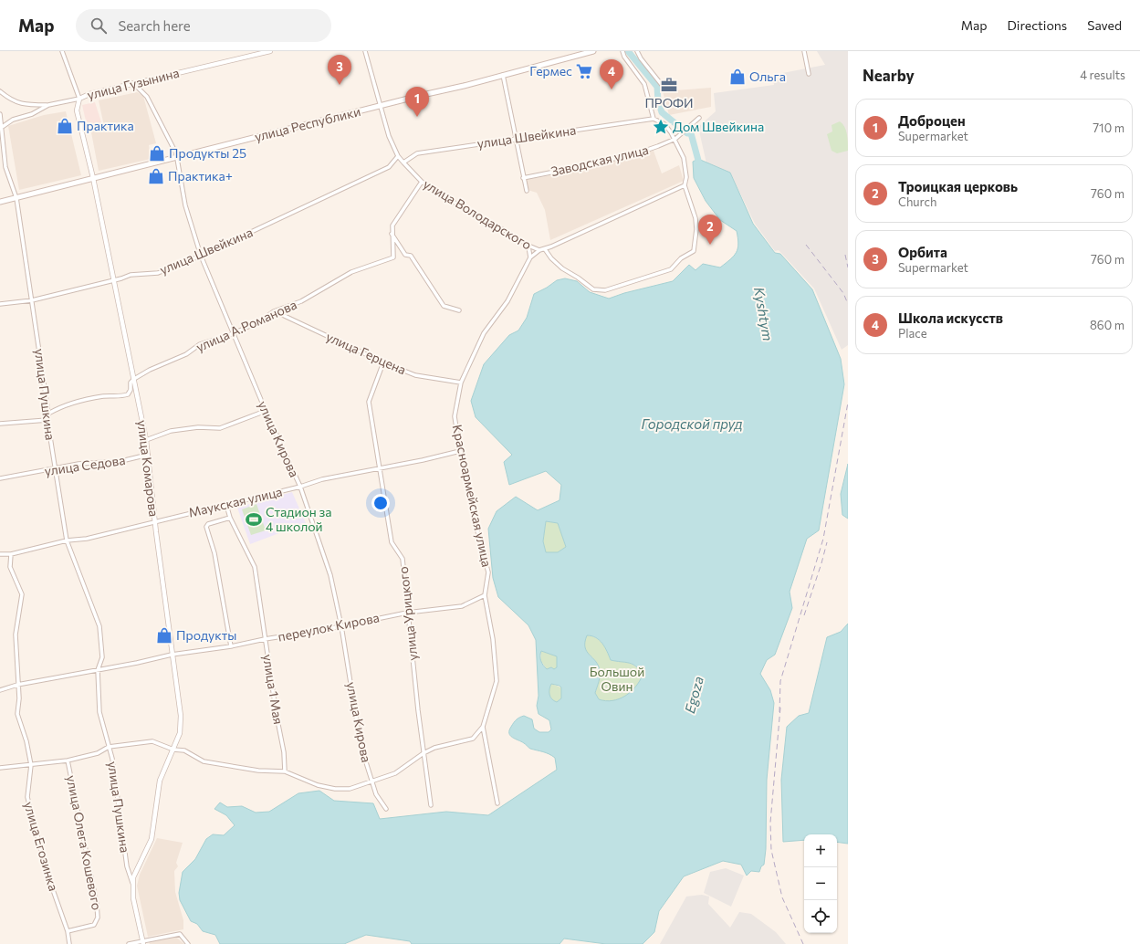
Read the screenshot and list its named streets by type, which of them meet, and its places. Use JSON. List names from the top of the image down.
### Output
{
  "streets": {
    "main road": ["улица Республики"],
    "street": [
      "улица Гузынина",
      "улица Швейкина",
      "Заводская улица",
      "улица Володарского",
      "улица А.Романова",
      "улица Герцена",
      "улица Пушкина",
      "улица Кирова",
      "улица Седова",
      "улица Комарова",
      "Красноармейская улица",
      "Маукская улица",
      "улица Урицкого",
      "переулок Кирова",
      "улица 1 Мая",
      "улица Олега Кошевого",
      "улица Егозинка"
    ]
  },
  "crossings": [
    ["улица Гузынина", "улица Пушкина"],
    ["улица Гузынина", "улица Кирова"],
    ["улица Гузынина", "улица Комарова"],
    ["улица Республики", "улица Володарского"],
    ["улица Республики", "улица Пушкина"],
    ["улица Республики", "улица Кирова"],
    ["улица Республики", "улица Комарова"],
    ["улица Швейкина", "улица Володарского"],
    ["улица Швейкина", "улица Пушкина"],
    ["улица Швейкина", "улица Кирова"],
    ["улица Швейкина", "улица Комарова"],
    ["улица Володарского", "улица А.Романова"],
    ["улица Володарского", "Красноармейская улица"],
    ["улица А.Романова", "улица Герцена"],
    ["улица А.Романова", "улица Кирова"],
    ["улица А.Романова", "улица Комарова"],
    ["улица Герцена", "Красноармейская улица"],
    ["улица Герцена", "улица Урицкого"],
    ["улица Пушкина", "улица Седова"],
    ["улица Пушкина", "улица Комарова"],
    ["улица Пушкина", "Маукская улица"],
    ["улица Пушкина", "переулок Кирова"],
    ["улица Кирова", "Маукская улица"],
    ["улица Кирова", "переулок Кирова"],
    ["улица Седова", "улица Комарова"],
    ["улица Комарова", "Маукская улица"],
    ["улица Комарова", "переулок Кирова"],
    ["Красноармейская улица", "Маукская улица"],
    ["Красноармейская улица", "переулок Кирова"],
    ["Маукская улица", "улица Урицкого"],
    ["Маукская улица", "улица 1 Мая"],
    ["Маукская улица", "улица Егозинка"],
    ["улица Урицкого", "переулок Кирова"],
    ["переулок Кирова", "улица 1 Мая"],
    ["улица Олега Кошевого", "улица Егозинка"]
  ],
  "water": ["Kyshtym", "Городской пруд", "Egoza"],
  "parks": ["Большой Овин"],
  "places": {
    "supermarket": ["Гермес"],
    "shop": [
      "Ольга",
      "Практика",
      "Продукты 25",
      "Практика+",
      "Продукты"
    ],
    "office": ["ПРОФИ"],
    "place": ["Дом Швейкина"],
    "sports": ["Стадион за 4 школой"]
  },
  "page": {
    "header": "Map",
    "search": "Search here",
    "nav": ["Map", "Directions", "Saved"],
    "heading": ["Nearby", "4 results"],
    "pins": [
      "3",
      "4",
      "1",
      "2"
    ],
    "list": [
      {
        "mark": "1",
        "name": "Доброцен",
        "note": "Supermarket",
        "value": "710 m"
      },
      {
        "mark": "2",
        "name": "Троицкая церковь",
        "note": "Church",
        "value": "760 m"
      },
      {
        "mark": "3",
        "name": "Орбита",
        "note": "Supermarket",
        "value": "760 m"
      },
      {
        "mark": "4",
        "name": "Школа искусств",
        "note": "Place",
        "value": "860 m"
      }
    ],
    "map_buttons": ["+", "−"]
  }
}
